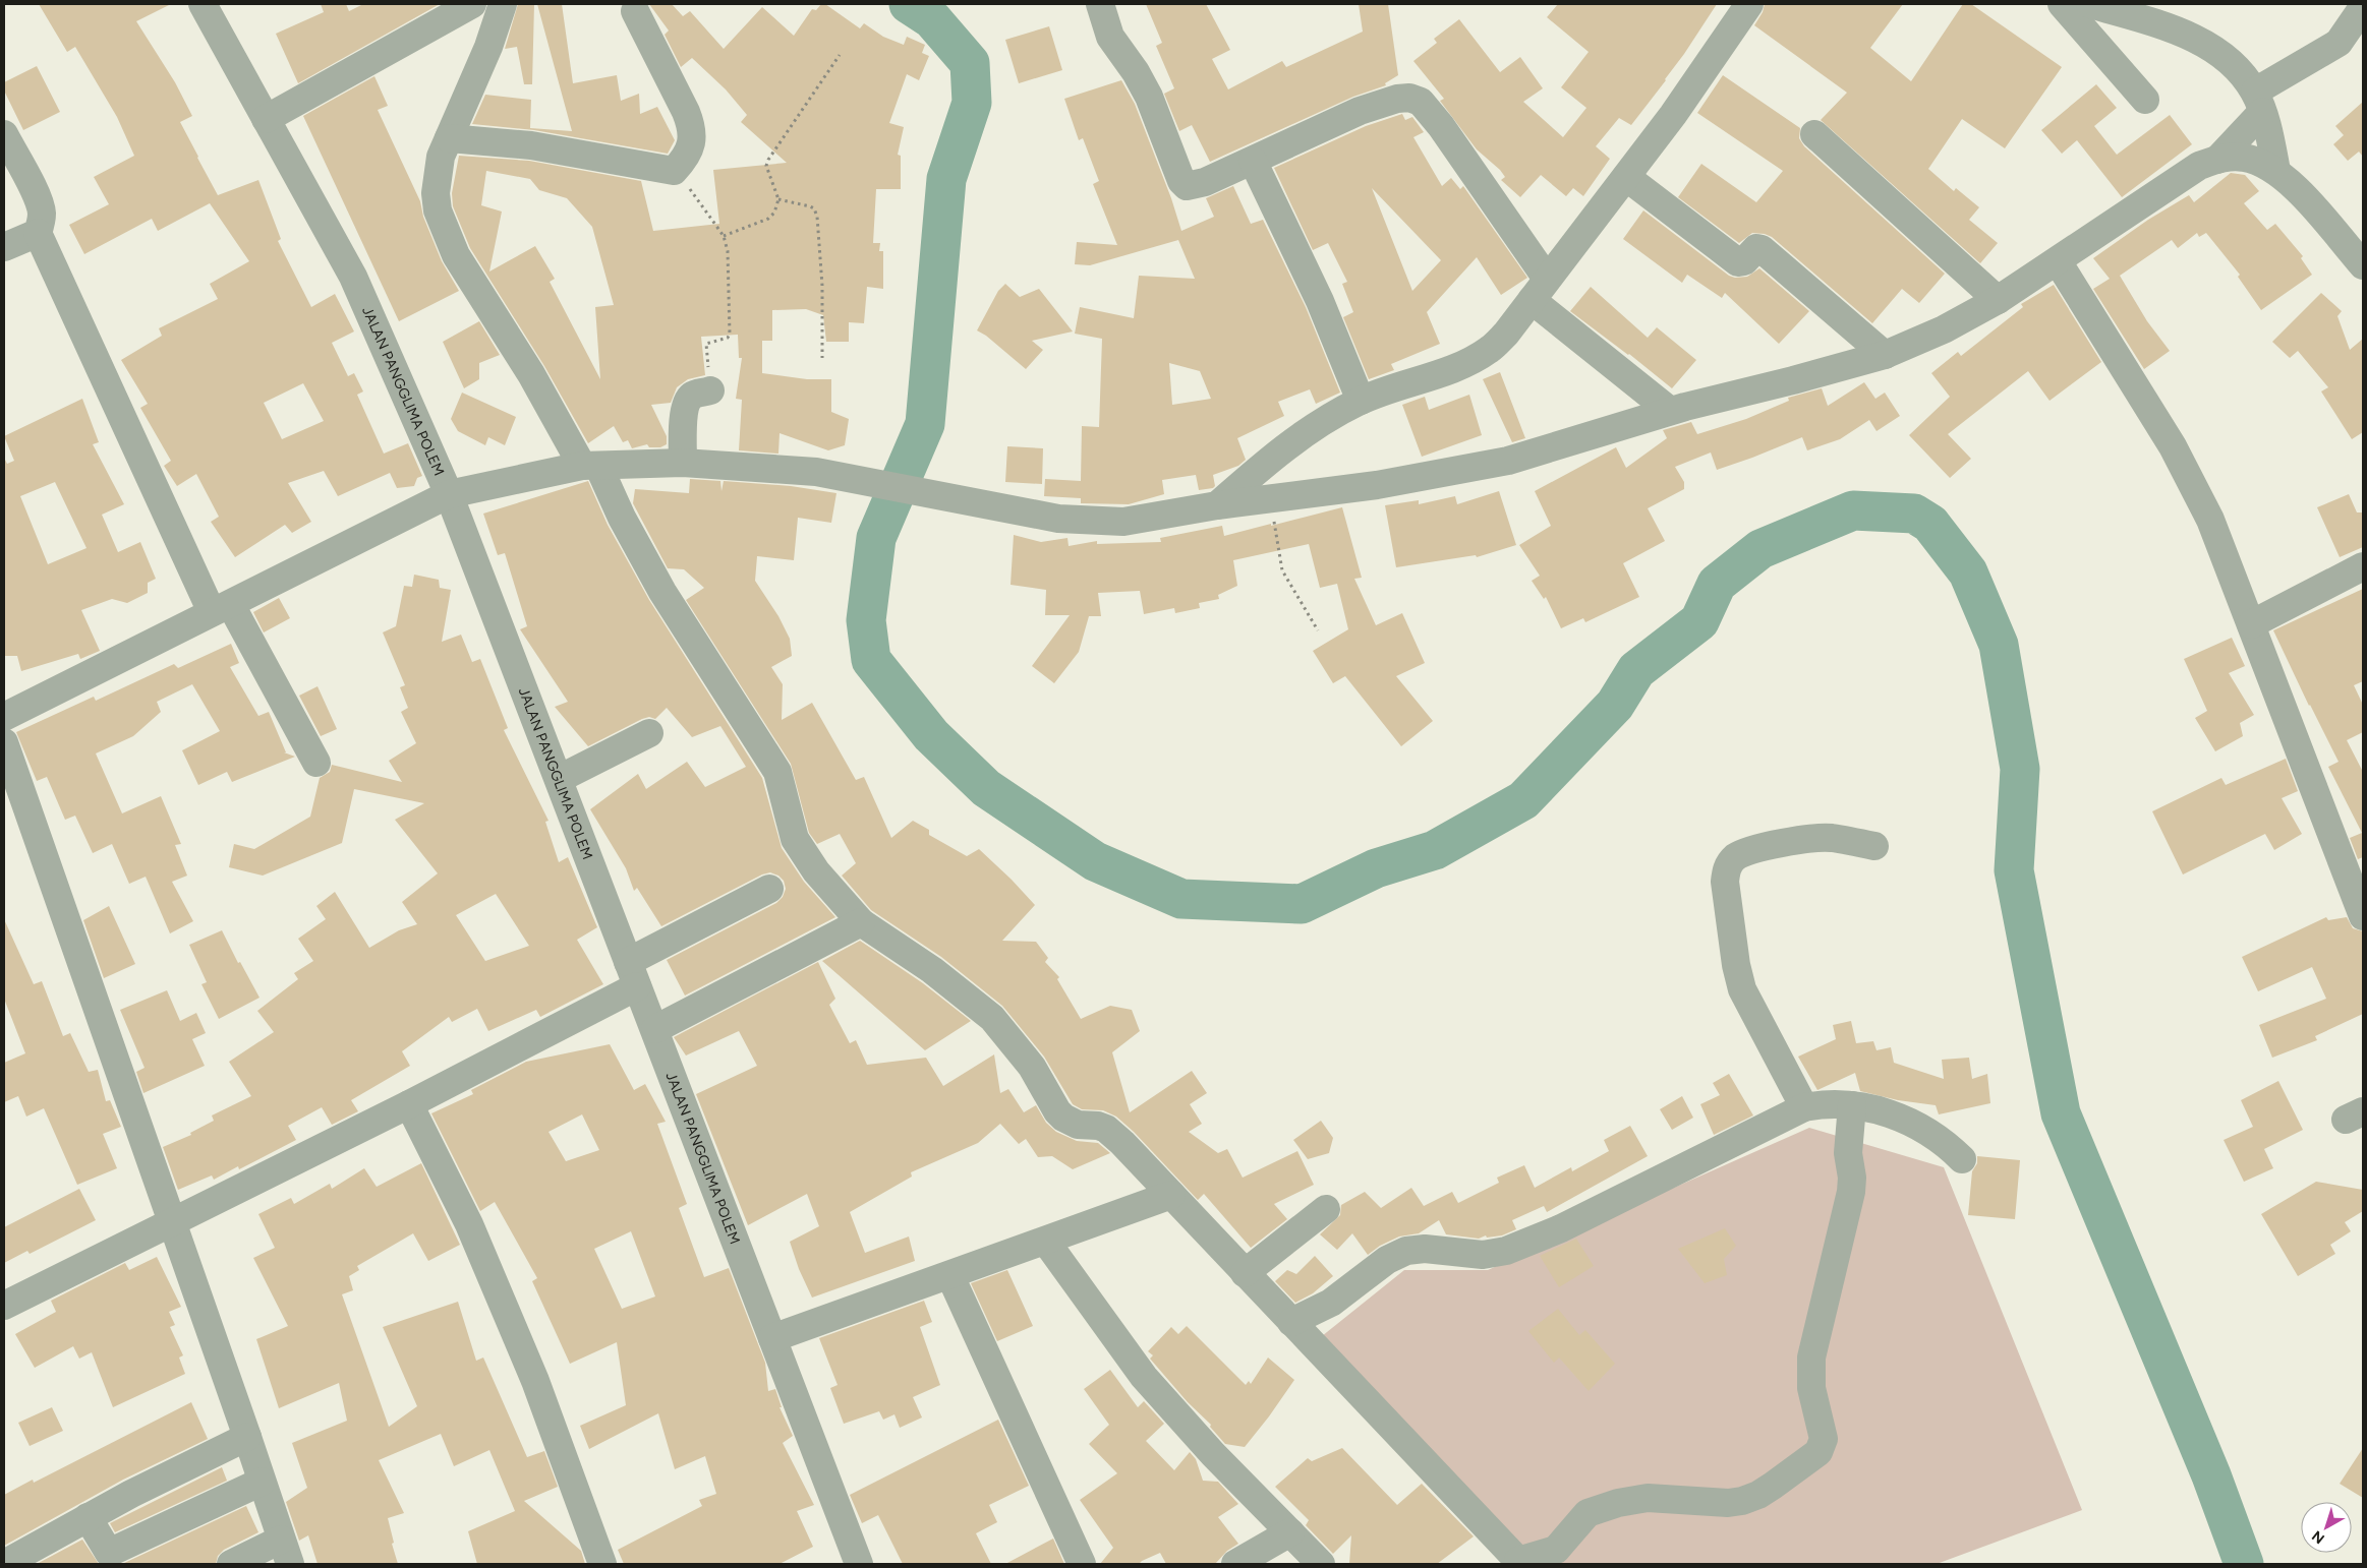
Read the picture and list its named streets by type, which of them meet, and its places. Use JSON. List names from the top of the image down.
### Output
{
  "streets": {
    "street": ["JALAN PANGGLIMA POLEM"]
  },
  "north": "bottom left"
}
